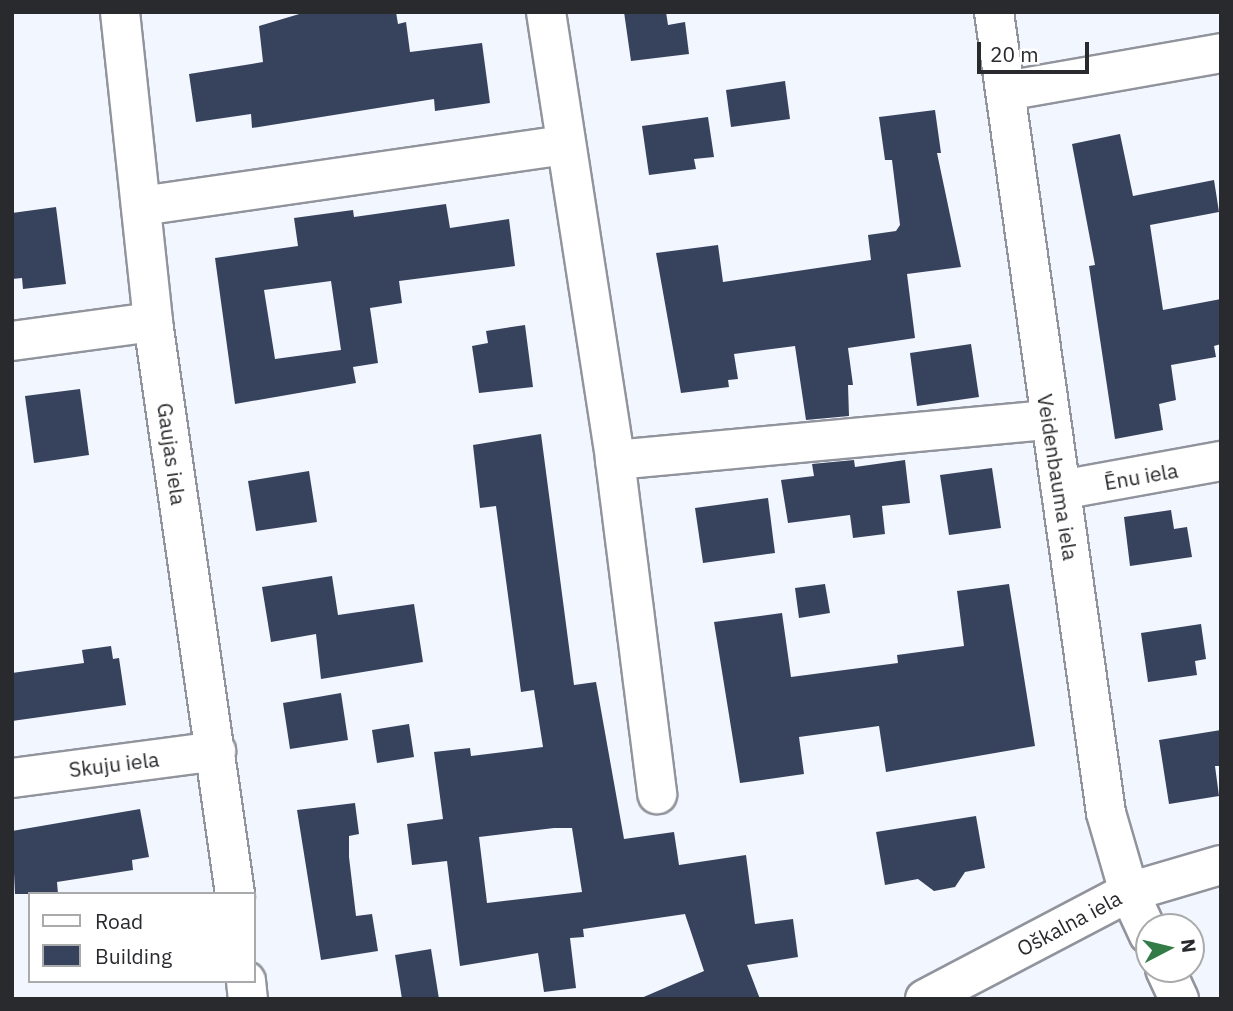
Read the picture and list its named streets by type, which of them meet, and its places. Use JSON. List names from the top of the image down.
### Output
{
  "streets": {
    "street": [
      "Gaujas iela",
      "Ēnu iela",
      "Veidenbauma iela",
      "Skuju iela",
      "Oškalna iela"
    ]
  },
  "crossings": [
    ["Gaujas iela", "Skuju iela"],
    ["Ēnu iela", "Veidenbauma iela"],
    ["Veidenbauma iela", "Oškalna iela"]
  ],
  "legend": ["Road", "Building"],
  "scale_bar": "20 m",
  "north": "right"
}
